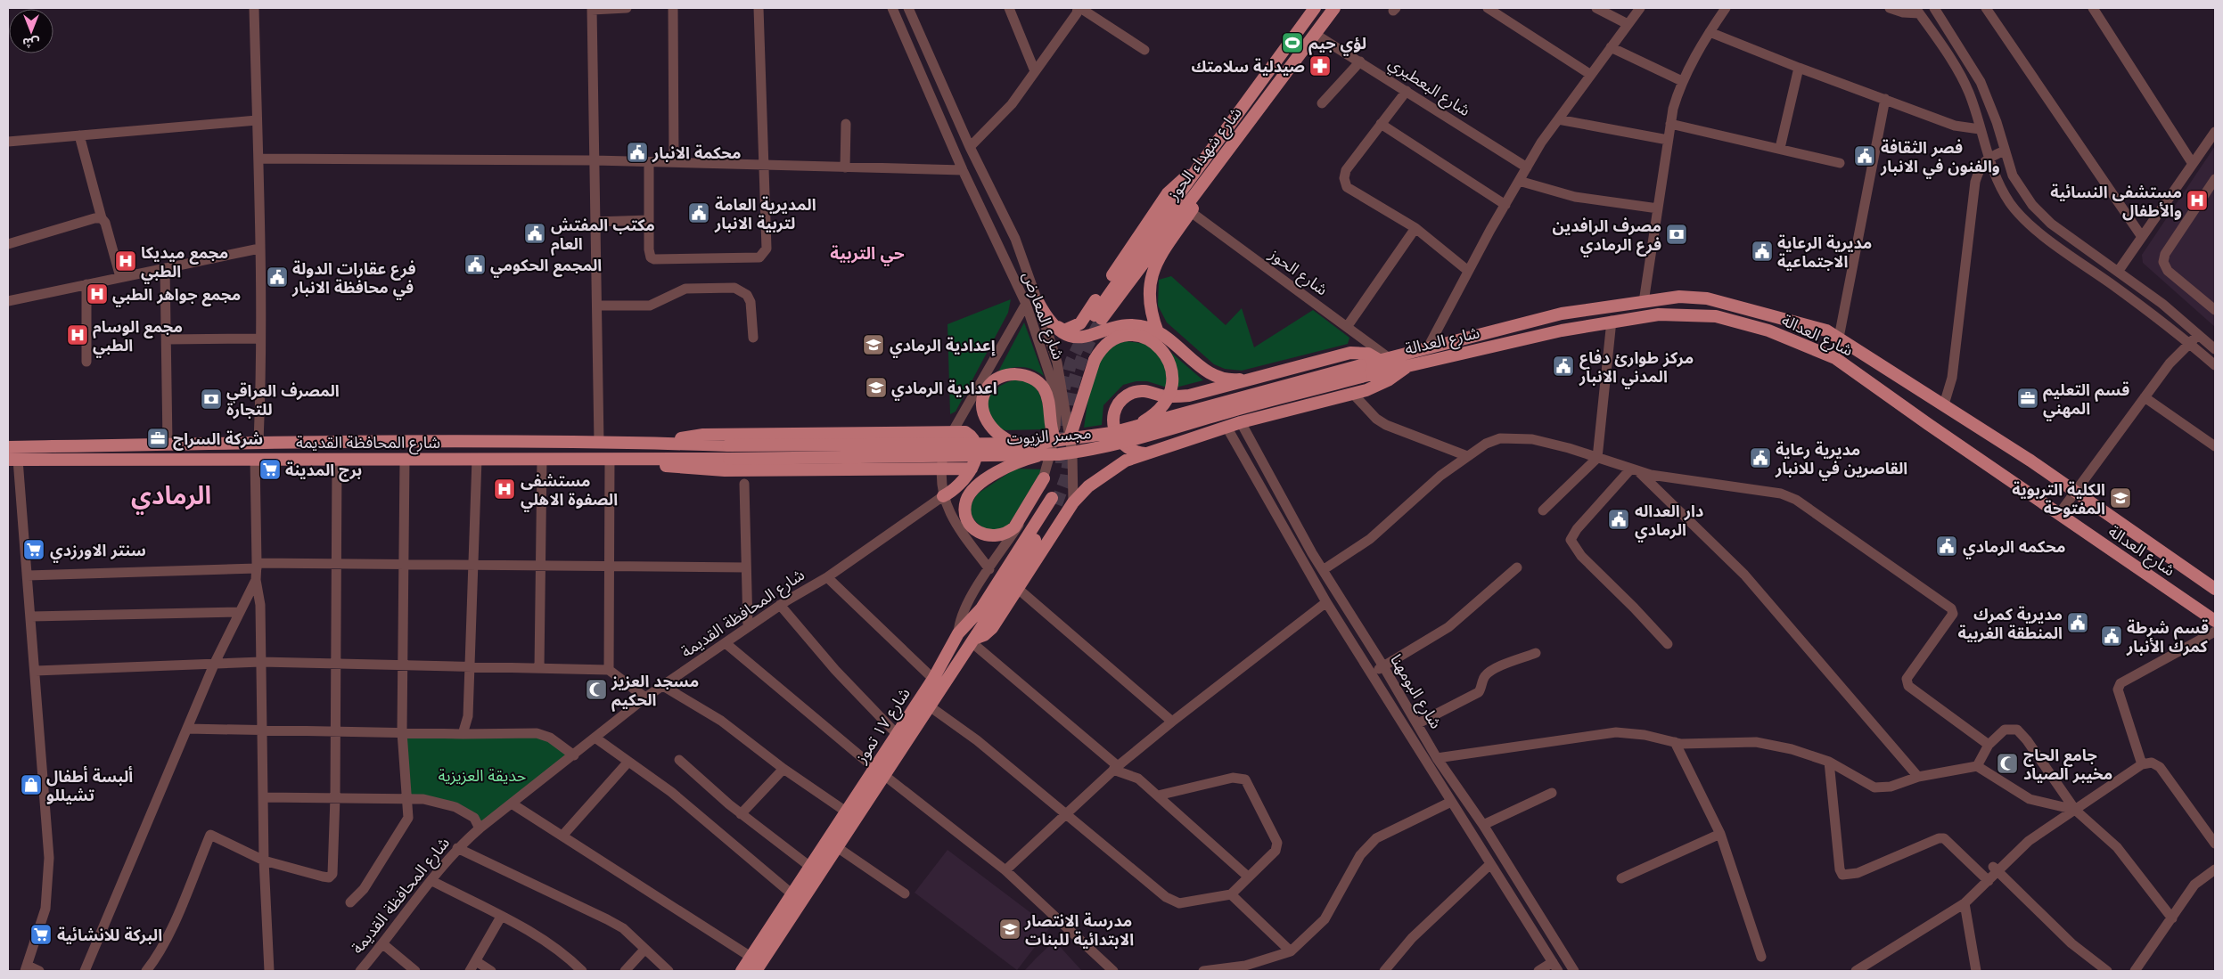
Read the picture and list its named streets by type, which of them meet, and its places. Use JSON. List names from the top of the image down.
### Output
{
  "streets": {
    "main road": [
      "شارع شهداء الحوز",
      "شارع العدالة",
      "مجسر الزيوت",
      "شارع المحافظة القديمة",
      "شارع ١٧ تموز"
    ],
    "street": [
      "شارع البعطيري",
      "شارع الحوز",
      "شارع المعارض",
      "شارع البومهنا"
    ]
  },
  "crossings": [
    ["شارع البعطيري", "شارع شهداء الحوز"],
    ["شارع الحوز", "شارع العدالة"],
    ["شارع المعارض", "شارع ١٧ تموز"],
    ["شارع العدالة", "مجسر الزيوت"],
    ["مجسر الزيوت", "شارع المحافظة القديمة"]
  ],
  "districts": ["حي التربية", "الرمادي"],
  "parks": ["حديقة العزيزية"],
  "places": {
    "sports": ["لؤي جيم"],
    "pharmacy": ["صيدلية سلامتك"],
    "public building": [
      "محكمة الانبار",
      "فصر الثقافة والفنون في الانبار",
      "المديرية العامة لتربية الانبار",
      "مكتب المفتش العام",
      "مديرية الرعاية الاجتماعية",
      "المجمع الحكومي",
      "فرع عقارات الدولة في محافظة الانبار",
      "مركز طوارئ دفاع المدني الانبار",
      "مديرية رعاية القاصرين في للانبار",
      "دار العداله الرمادي",
      "محكمه الرمادي",
      "مديرية كمرك المنطقة الغربية",
      "قسم شرطة كمرك الأنبار"
    ],
    "hospital": [
      "مستشفى النسائية والأطفال",
      "مجمع ميديكا الطبي",
      "مجمع جواهر الطبي",
      "مجمع الوسام الطبي",
      "مستشفى الصفوة الاهلي"
    ],
    "bank": ["مصرف الرافدين فرع الرمادي", "المصرف العراقي للتجارة"],
    "school or university": [
      "إعدادية الرمادي",
      "اعدادية الرمادي",
      "الكلية التربوية المفتوحة",
      "مدرسة الانتصار الابتدائية للبنات"
    ],
    "office": ["قسم التعليم المهني", "شركة السراج"],
    "supermarket": ["برج المدينة", "سنتر الاورزدي", "البركة للانشائية"],
    "mosque": ["مسجد العزيز الحكيم", "جامع الحاج مخيبر الصياد"],
    "shop": ["ألبسة أطفال تشيللو"]
  },
  "north": "bottom"
}
